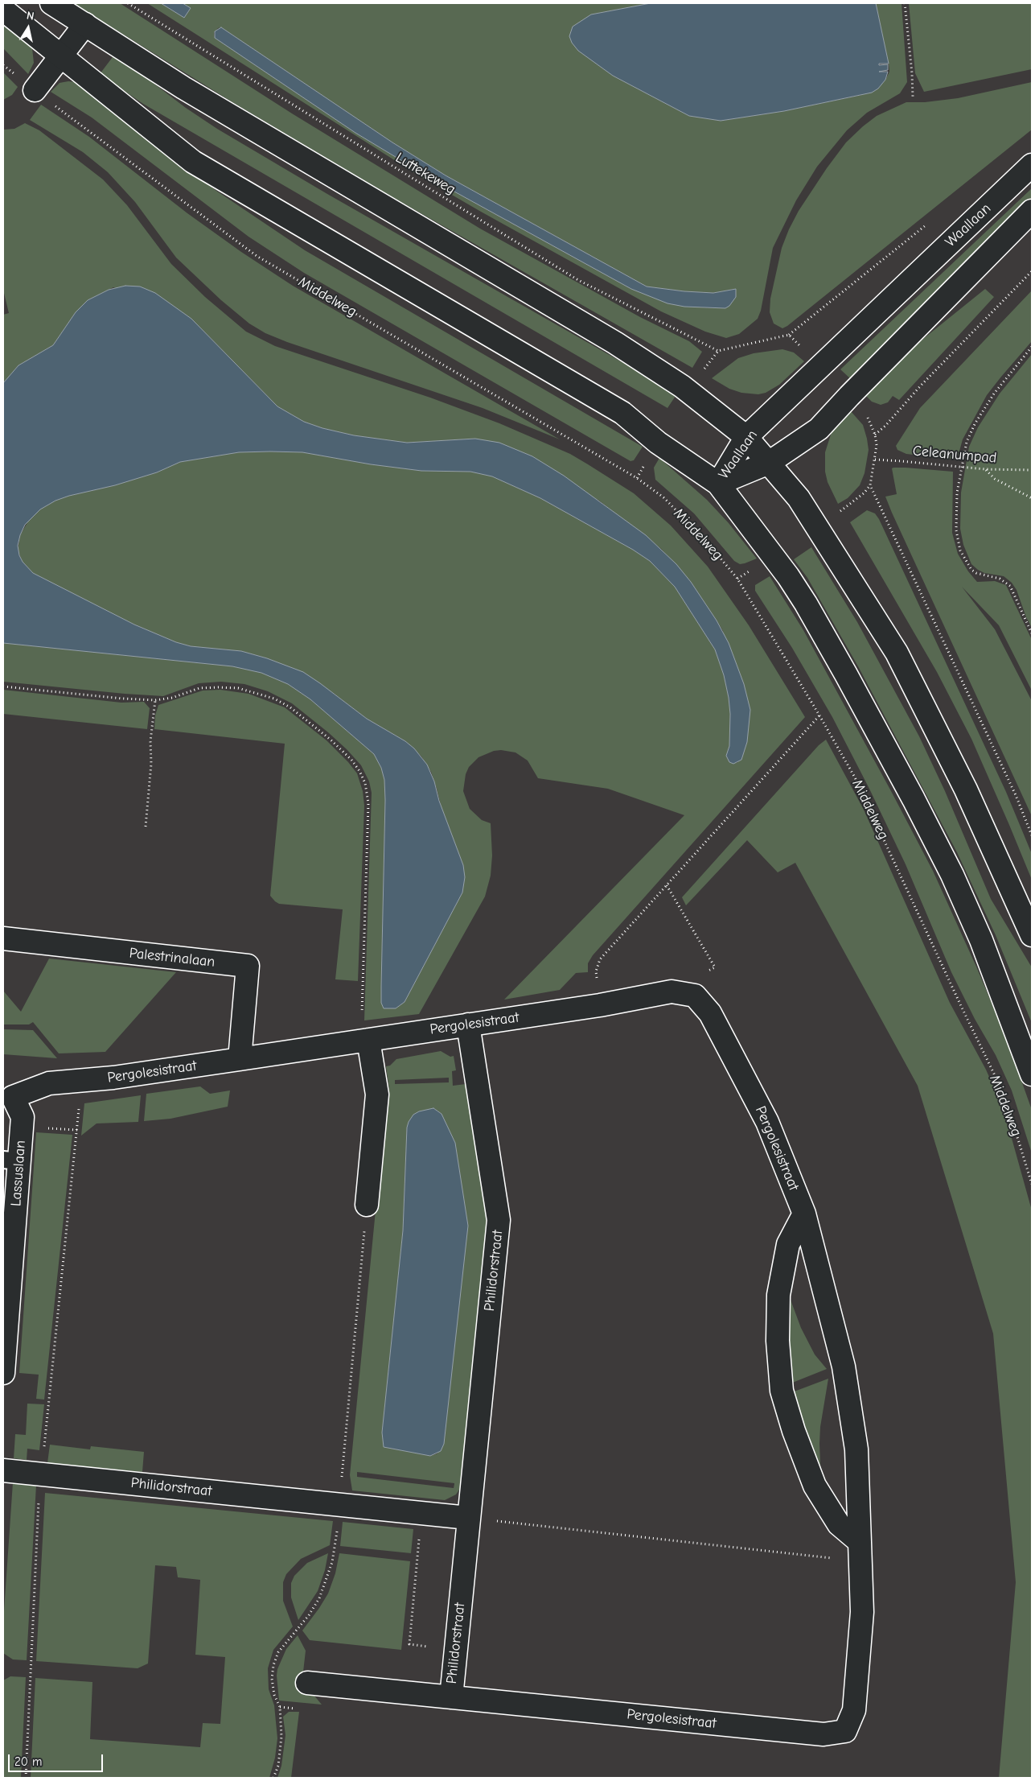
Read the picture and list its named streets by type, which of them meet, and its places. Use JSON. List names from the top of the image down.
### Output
{
  "streets": {
    "street": [
      "Waallaan",
      "Palestrinalaan",
      "Pergolesistraat",
      "Lassuslaan",
      "Philidorstraat"
    ],
    "path": ["Luttekeweg", "Middelweg", "Celeanumpad"]
  },
  "crossings": [
    ["Palestrinalaan", "Pergolesistraat"],
    ["Pergolesistraat", "Lassuslaan"],
    ["Pergolesistraat", "Philidorstraat"]
  ],
  "scale_bar": "20 m",
  "north": "top"
}
